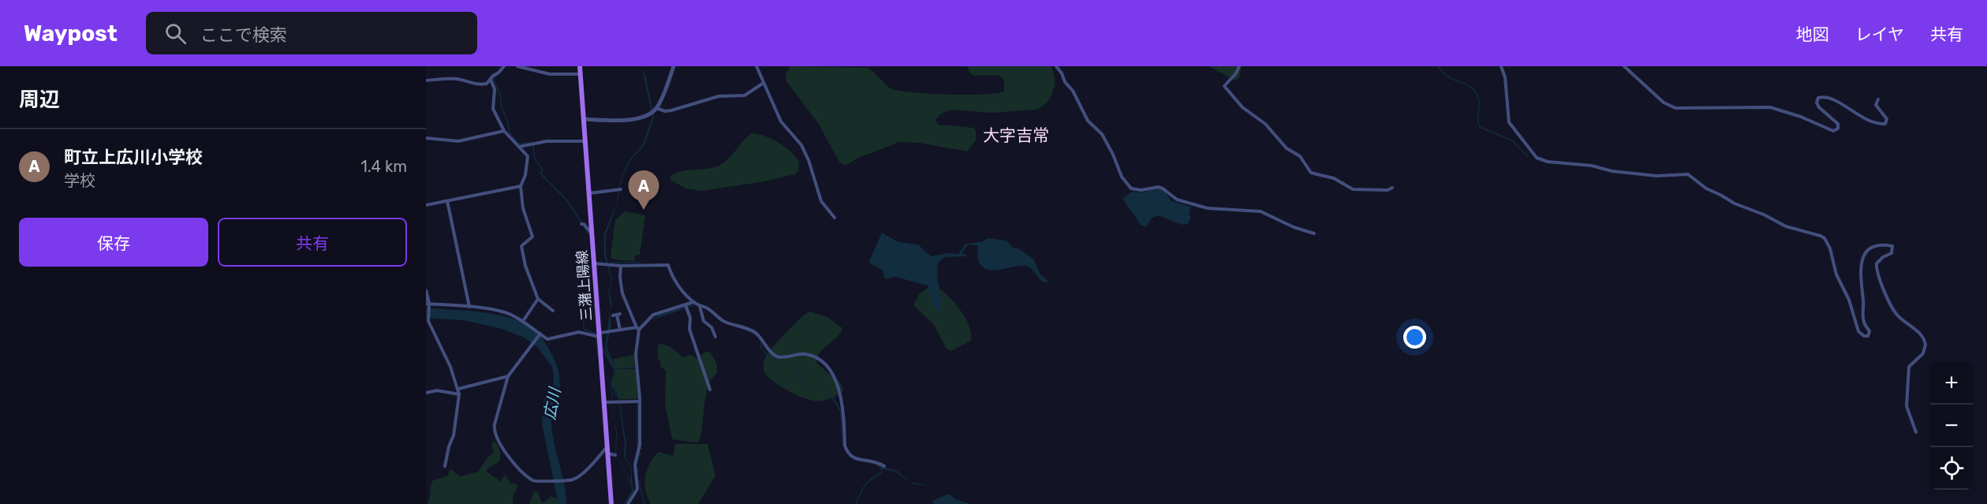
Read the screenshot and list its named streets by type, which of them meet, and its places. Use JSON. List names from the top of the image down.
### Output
{
  "streets": {
    "main road": ["三潴上陽線"]
  },
  "districts": ["大字吉常"],
  "water": ["広川"],
  "page": {
    "header": "Waypost",
    "search": "ここで検索",
    "nav": ["地図", "レイヤ", "共有"],
    "heading": "周辺",
    "list": [
      {
        "mark": "A",
        "name": "町立上広川小学校",
        "note": "学校",
        "value": "1.4 km"
      }
    ],
    "pins": "A",
    "buttons": ["保存", "共有"],
    "map_buttons": ["+", "−"]
  }
}
